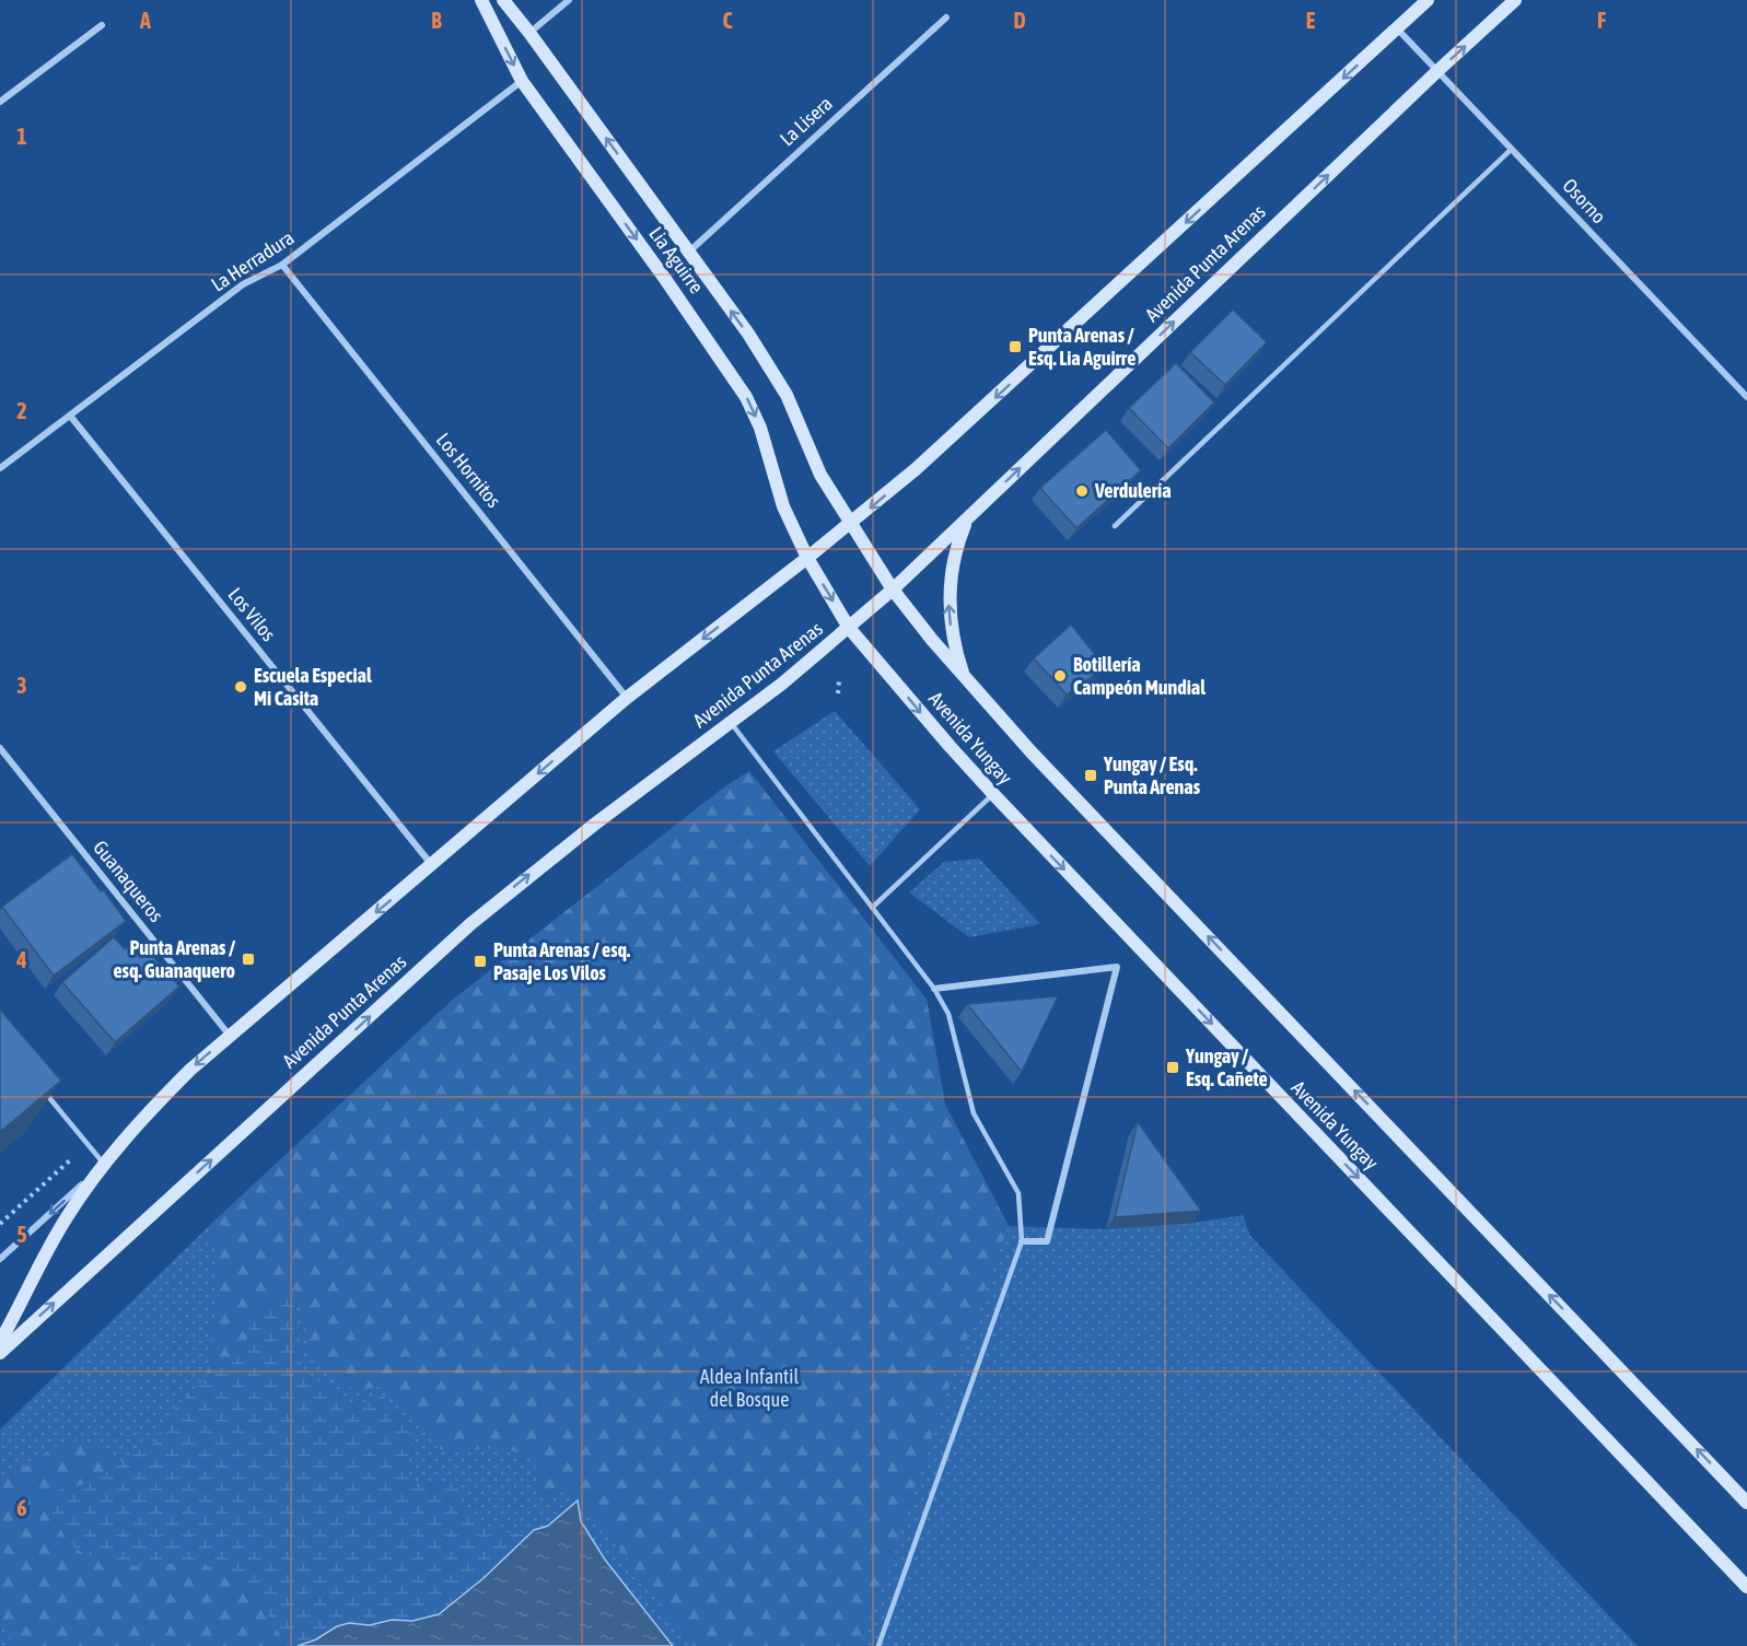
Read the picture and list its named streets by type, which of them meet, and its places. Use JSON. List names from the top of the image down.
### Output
{
  "streets": {
    "main road": ["Lia Aguirre", "Avenida Punta Arenas", "Avenida Yungay"],
    "street": [
      "La Lisera",
      "Osorno",
      "La Herradura",
      "Los Hornitos",
      "Los Vilos",
      "Guanaqueros"
    ]
  },
  "crossings": [
    ["La Lisera", "Lia Aguirre"],
    ["Osorno", "Avenida Punta Arenas"],
    ["Lia Aguirre", "La Herradura"],
    ["Lia Aguirre", "Avenida Yungay"],
    ["La Herradura", "Los Hornitos"],
    ["La Herradura", "Los Vilos"],
    ["Avenida Punta Arenas", "Avenida Yungay"]
  ],
  "parks": ["Aldea Infantil del Bosque"],
  "places": {
    "transit": [
      "Punta Arenas / Esq. Lia Aguirre",
      "Yungay / Esq. Punta Arenas",
      "Punta Arenas / esq. Guanaquero",
      "Punta Arenas / esq. Pasaje Los Vilos",
      "Yungay / Esq. Cañete"
    ],
    "other": ["Verdulería", "Botillería Campeón Mundial", "Escuela Especial Mi Casita"]
  },
  "grid": {
    "columns": [
      "A",
      "B",
      "C",
      "D",
      "E",
      "F"
    ],
    "rows": [
      "1",
      "2",
      "3",
      "4",
      "5",
      "6"
    ]
  }
}
